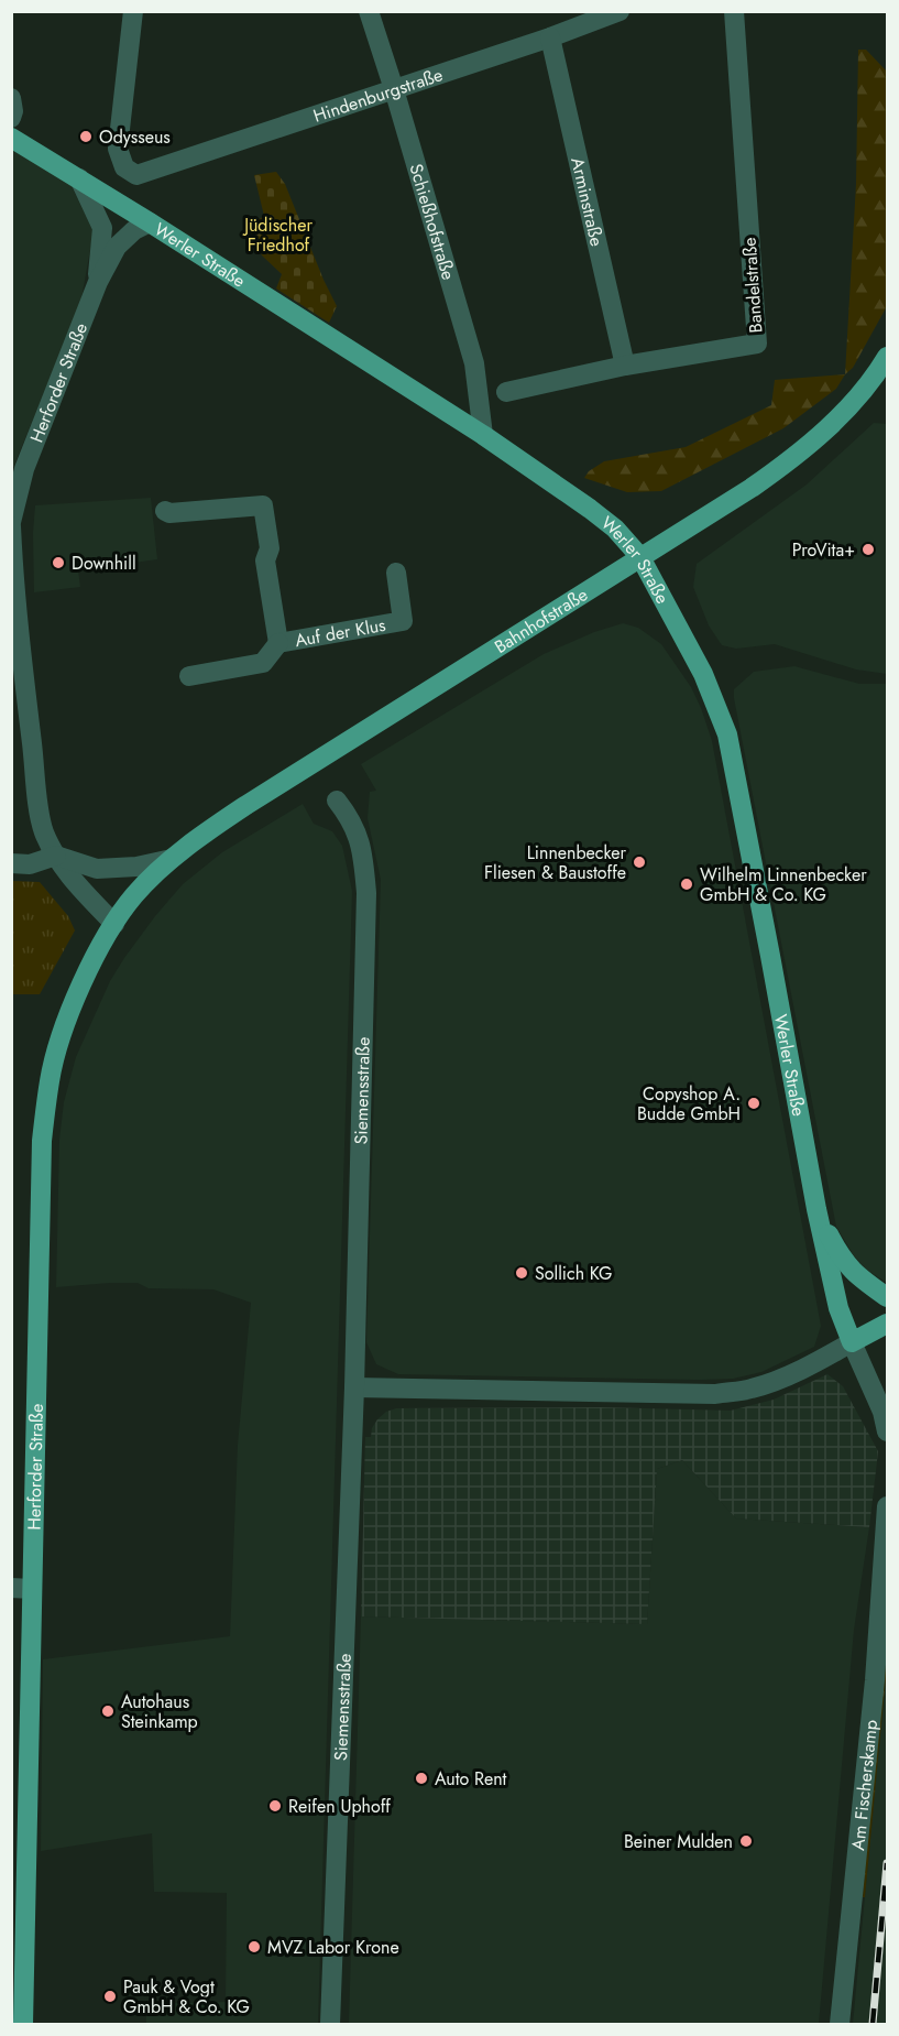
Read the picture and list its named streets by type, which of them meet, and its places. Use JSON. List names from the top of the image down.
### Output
{
  "streets": {
    "main road": ["Werler Straße", "Herforder Straße", "Bahnhofstraße"],
    "street": [
      "Hindenburgstraße",
      "Arminstraße",
      "Schießhofstraße",
      "Bandelstraße",
      "Auf der Klus",
      "Siemensstraße",
      "Am Fischerskamp"
    ]
  },
  "crossings": [
    ["Hindenburgstraße", "Arminstraße"],
    ["Hindenburgstraße", "Schießhofstraße"],
    ["Arminstraße", "Bandelstraße"],
    ["Schießhofstraße", "Werler Straße"],
    ["Werler Straße", "Herforder Straße"],
    ["Werler Straße", "Bahnhofstraße"],
    ["Herforder Straße", "Bahnhofstraße"]
  ],
  "parks": ["Jüdischer Friedhof"],
  "places": [
    "Odysseus",
    "ProVita+",
    "Downhill",
    "Linnenbecker Fliesen & Baustoffe",
    "Wilhelm Linnenbecker GmbH & Co. KG",
    "Copyshop A. Budde GmbH",
    "Sollich KG",
    "Autohaus Steinkamp",
    "Auto Rent",
    "Reifen Uphoff",
    "Beiner Mulden",
    "MVZ Labor Krone",
    "Pauk & Vogt GmbH & Co. KG"
  ]
}
